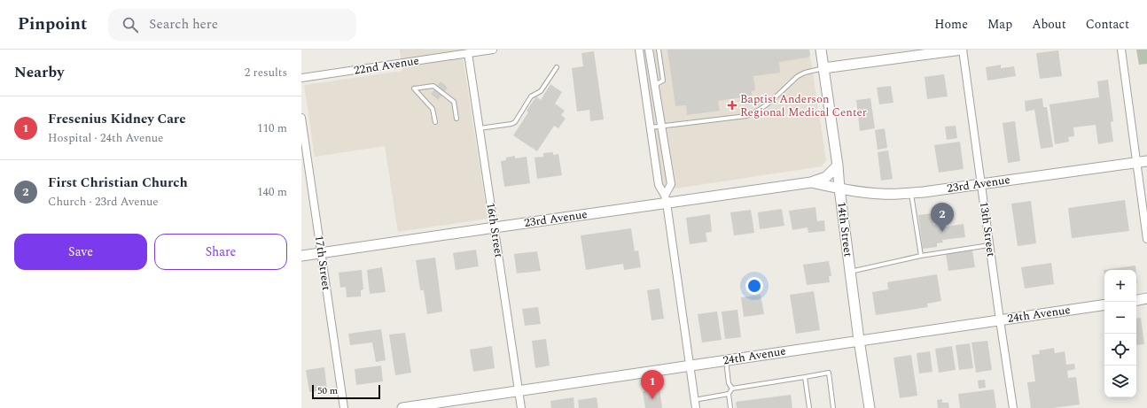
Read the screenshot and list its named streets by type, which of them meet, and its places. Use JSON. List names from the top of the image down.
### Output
{
  "streets": {
    "main road": ["23rd Avenue", "14th Street", "24th Avenue"],
    "street": [
      "22nd Avenue",
      "13th Street",
      "16th Street",
      "17th Street"
    ]
  },
  "crossings": [
    ["22nd Avenue", "16th Street"],
    ["23rd Avenue", "14th Street"],
    ["23rd Avenue", "13th Street"],
    ["23rd Avenue", "16th Street"],
    ["23rd Avenue", "17th Street"],
    ["14th Street", "24th Avenue"],
    ["13th Street", "24th Avenue"],
    ["16th Street", "24th Avenue"]
  ],
  "places": {
    "health": ["Baptist Anderson Regional Medical Center"]
  },
  "scale_bar": "50 m",
  "page": {
    "header": "Pinpoint",
    "search": "Search here",
    "nav": [
      "Home",
      "Map",
      "About",
      "Contact"
    ],
    "heading": ["Nearby", "2 results"],
    "list": [
      {
        "mark": "1",
        "name": "Fresenius Kidney Care",
        "note": "Hospital · 24th Avenue",
        "value": "110 m"
      },
      {
        "mark": "2",
        "name": "First Christian Church",
        "note": "Church · 23rd Avenue",
        "value": "140 m"
      }
    ],
    "pins": ["2", "1"],
    "buttons": ["Save", "Share"],
    "map_buttons": ["+", "−"],
    "scale": "50 m"
  }
}
